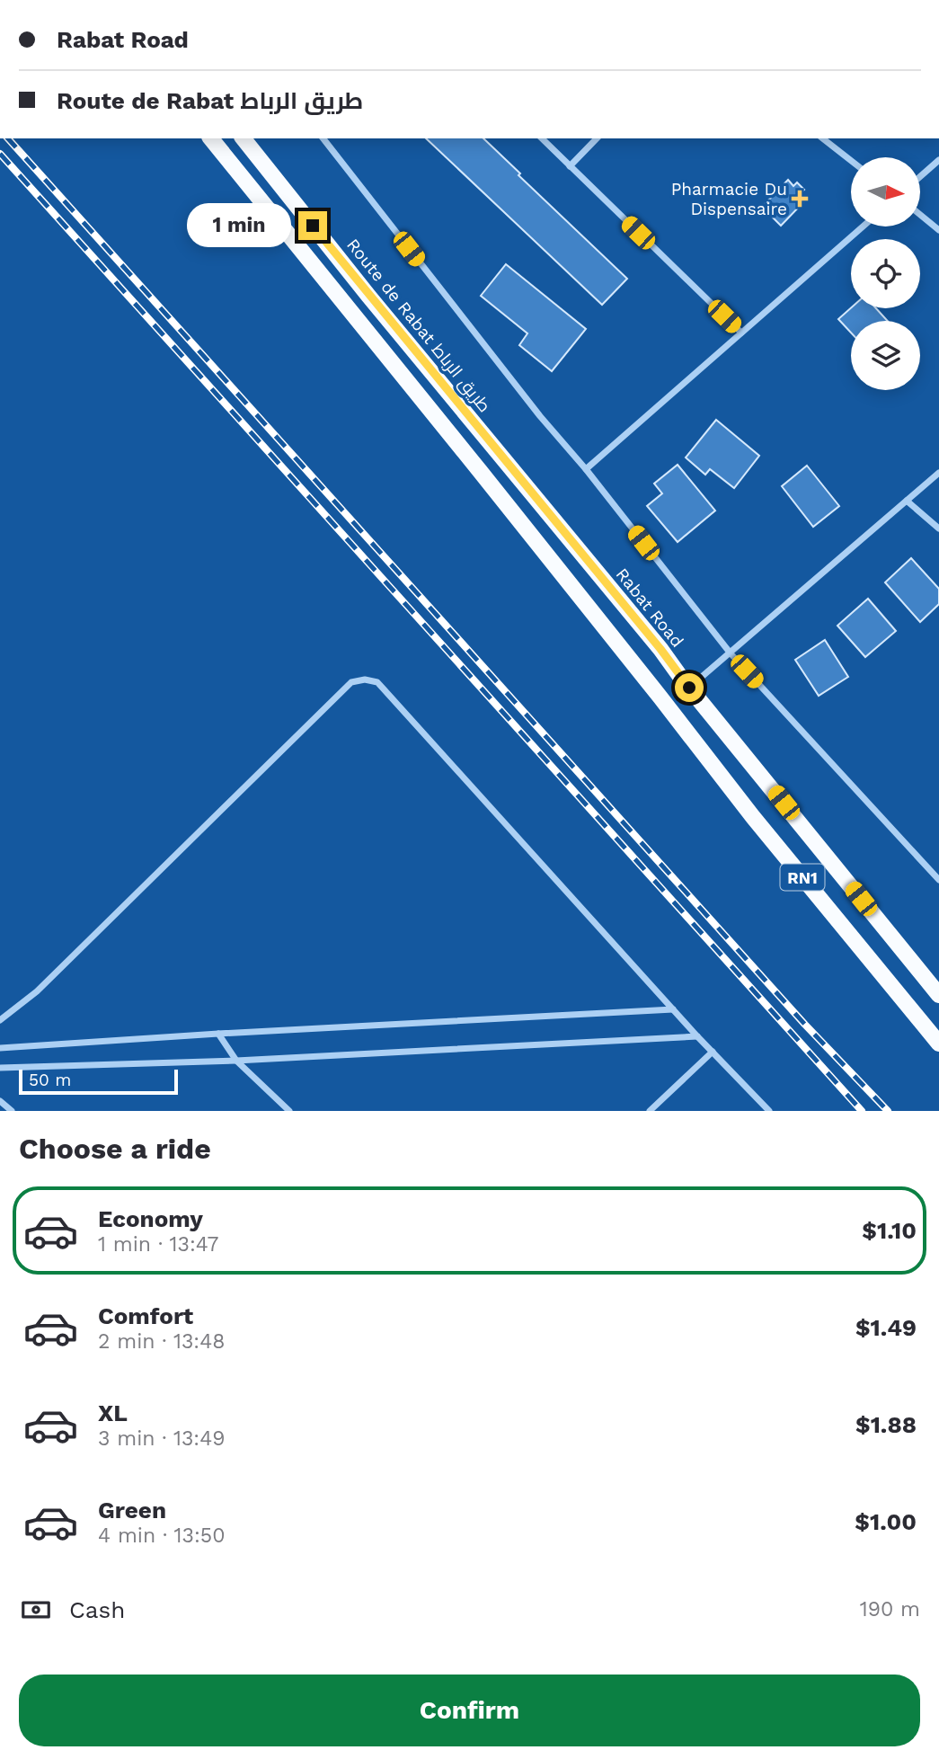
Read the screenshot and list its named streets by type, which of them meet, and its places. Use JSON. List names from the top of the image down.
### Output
{
  "streets": {
    "main road": ["Route de Rabat طريق الرباط", "RN1"]
  },
  "crossings": [
    ["Route de Rabat طريق الرباط", "RN1"]
  ],
  "places": {
    "health": ["Pharmacie Du Dispensaire"]
  },
  "scale_bar": "50 m",
  "north": "right",
  "page": {
    "banner": ["Rabat Road", "Route de Rabat طريق الرباط"],
    "bubble": "1 min",
    "scale": "50 m",
    "heading": "Choose a ride",
    "list": [
      {
        "name": "Economy",
        "note": "1 min · 13:47",
        "value": "$1.10"
      },
      {
        "name": "Comfort",
        "note": "2 min · 13:48",
        "value": "$1.49"
      },
      {
        "name": "XL",
        "note": "3 min · 13:49",
        "value": "$1.88"
      },
      {
        "name": "Green",
        "note": "4 min · 13:50",
        "value": "$1.00"
      }
    ],
    "pay": ["Cash", "190 m"],
    "buttons": "Confirm"
  }
}
